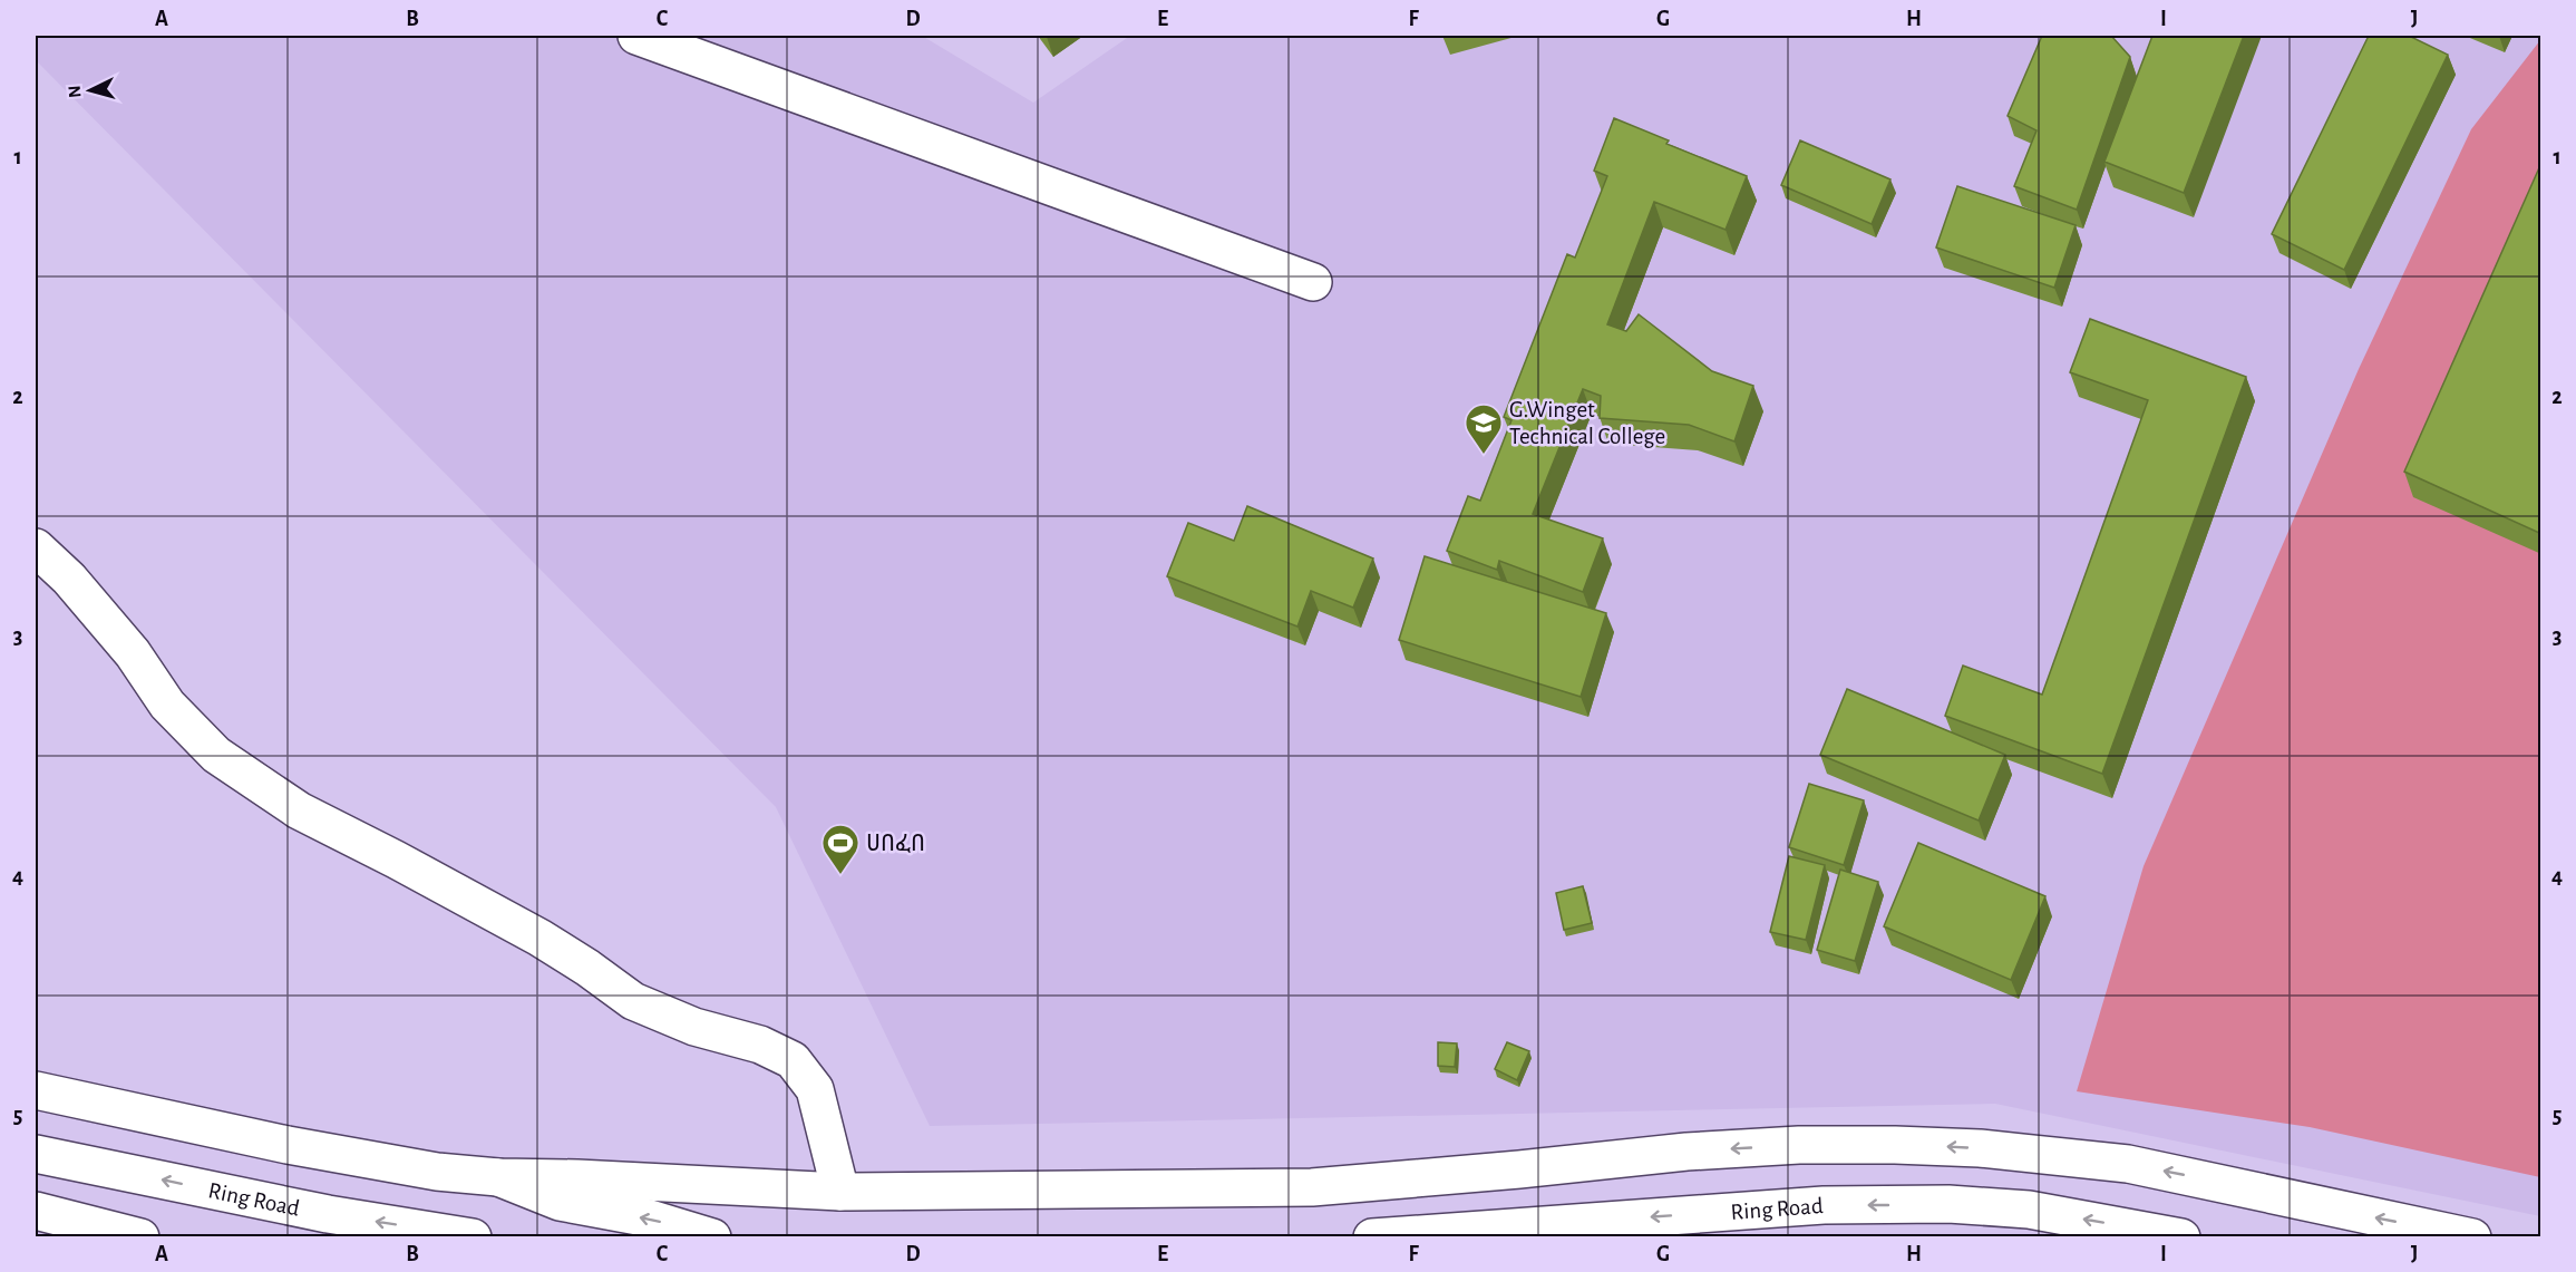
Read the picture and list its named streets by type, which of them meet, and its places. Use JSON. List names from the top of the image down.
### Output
{
  "streets": {
    "main road": ["Ring Road"]
  },
  "places": {
    "school or university": ["G.Winget Technical College"],
    "sports": ["ሀበፈበ"]
  },
  "north": "left",
  "grid": {
    "columns": [
      "A",
      "B",
      "C",
      "D",
      "E",
      "F",
      "G",
      "H",
      "I",
      "J"
    ],
    "rows": [
      "1",
      "2",
      "3",
      "4",
      "5"
    ]
  }
}
